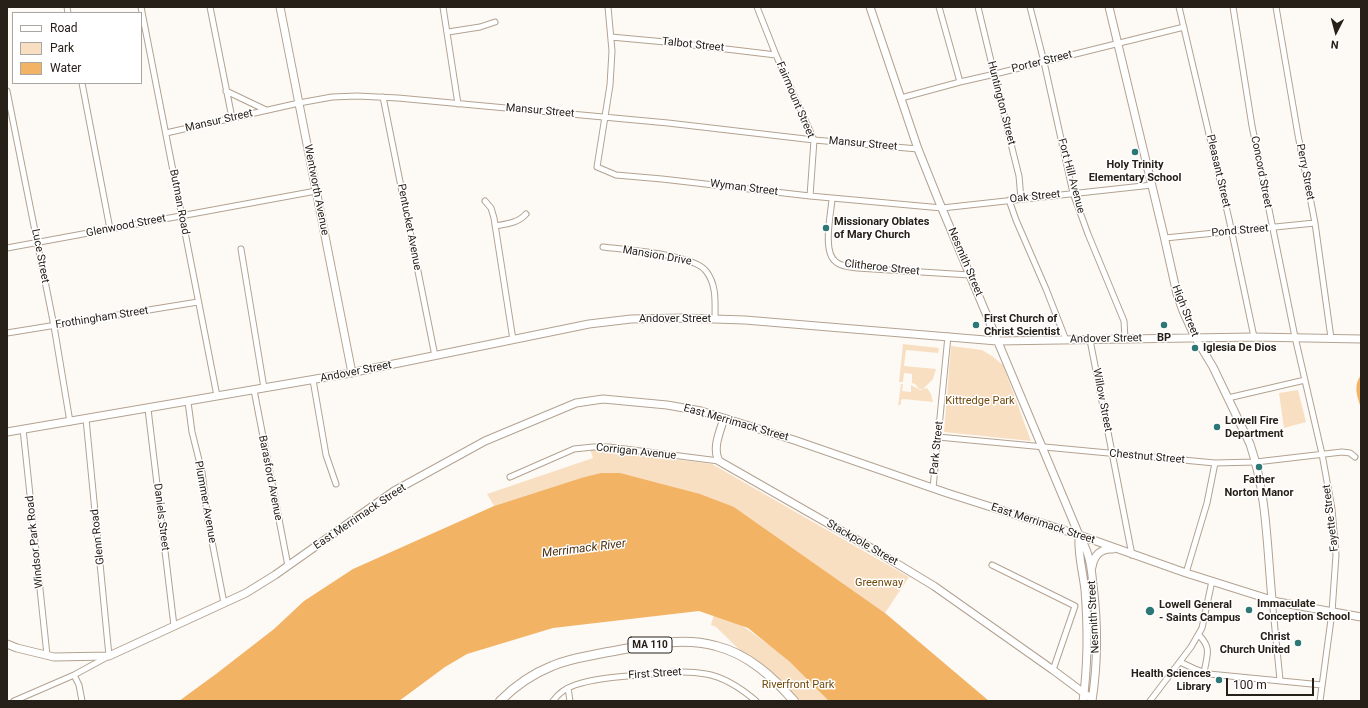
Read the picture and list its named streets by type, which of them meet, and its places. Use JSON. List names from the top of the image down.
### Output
{
  "streets": {
    "main road": [
      "Wentworth Avenue",
      "Nesmith Street",
      "High Street",
      "Andover Street",
      "East Merrimack Street",
      "Stackpole Street",
      "MA 110"
    ],
    "street": [
      "Talbot Street",
      "Porter Street",
      "Fairmount Street",
      "Huntington Street",
      "Mansur Street",
      "Pleasant Street",
      "Concord Street",
      "Perry Street",
      "Fort Hill Avenue",
      "Wyman Street",
      "Oak Street",
      "Butman Road",
      "Glenwood Street",
      "Pentucket Avenue",
      "Pond Street",
      "Luce Street",
      "Mansion Drive",
      "Clitheroe Street",
      "Frothingham Street",
      "Willow Street",
      "Park Street",
      "Corrigan Avenue",
      "Chestnut Street",
      "Barasford Avenue",
      "Plummer Avenue",
      "Daniels Street",
      "Fayette Street",
      "Glenn Road",
      "Windsor Park Road",
      "First Street"
    ]
  },
  "crossings": [
    ["Talbot Street", "Fairmount Street"],
    ["Porter Street", "Huntington Street"],
    ["Porter Street", "Pleasant Street"],
    ["Porter Street", "Fort Hill Avenue"],
    ["Porter Street", "Nesmith Street"],
    ["Porter Street", "High Street"],
    ["Fairmount Street", "Mansur Street"],
    ["Fairmount Street", "Wyman Street"],
    ["Huntington Street", "Oak Street"],
    ["Mansur Street", "Wyman Street"],
    ["Mansur Street", "Wentworth Avenue"],
    ["Mansur Street", "Butman Road"],
    ["Mansur Street", "Pentucket Avenue"],
    ["Mansur Street", "Nesmith Street"],
    ["Pleasant Street", "Pond Street"],
    ["Pleasant Street", "Andover Street"],
    ["Concord Street", "Pond Street"],
    ["Concord Street", "Andover Street"],
    ["Concord Street", "Fayette Street"],
    ["Perry Street", "Pond Street"],
    ["Perry Street", "Andover Street"],
    ["Fort Hill Avenue", "Oak Street"],
    ["Fort Hill Avenue", "Andover Street"],
    ["Wyman Street", "Oak Street"],
    ["Wyman Street", "Nesmith Street"],
    ["Wyman Street", "Clitheroe Street"],
    ["Wentworth Avenue", "Glenwood Street"],
    ["Wentworth Avenue", "Andover Street"],
    ["Oak Street", "Nesmith Street"],
    ["Oak Street", "High Street"],
    ["Butman Road", "Glenwood Street"],
    ["Butman Road", "Frothingham Street"],
    ["Butman Road", "Andover Street"],
    ["Glenwood Street", "Luce Street"],
    ["Pentucket Avenue", "Andover Street"],
    ["Pond Street", "High Street"],
    ["Luce Street", "Frothingham Street"],
    ["Luce Street", "Andover Street"],
    ["Mansion Drive", "Andover Street"],
    ["Nesmith Street", "Clitheroe Street"],
    ["Nesmith Street", "Andover Street"],
    ["Nesmith Street", "East Merrimack Street"],
    ["Nesmith Street", "Chestnut Street"],
    ["Nesmith Street", "Stackpole Street"],
    ["High Street", "Andover Street"],
    ["High Street", "East Merrimack Street"],
    ["High Street", "Chestnut Street"],
    ["Andover Street", "Willow Street"],
    ["Andover Street", "Park Street"],
    ["Andover Street", "Barasford Avenue"],
    ["Andover Street", "Plummer Avenue"],
    ["Andover Street", "Daniels Street"],
    ["Andover Street", "Fayette Street"],
    ["Andover Street", "Glenn Road"],
    ["Andover Street", "Windsor Park Road"],
    ["Willow Street", "East Merrimack Street"],
    ["Willow Street", "Chestnut Street"],
    ["East Merrimack Street", "Park Street"],
    ["East Merrimack Street", "Barasford Avenue"],
    ["East Merrimack Street", "Plummer Avenue"],
    ["East Merrimack Street", "Daniels Street"],
    ["East Merrimack Street", "Fayette Street"],
    ["East Merrimack Street", "Glenn Road"],
    ["East Merrimack Street", "Windsor Park Road"],
    ["Park Street", "Chestnut Street"],
    ["Corrigan Avenue", "Stackpole Street"],
    ["Chestnut Street", "Fayette Street"]
  ],
  "water": ["Merrimack River"],
  "parks": ["Kittredge Park", "Greenway", "Riverfront Park"],
  "places": [
    "Holy Trinity Elementary School",
    "Missionary Oblates of Mary Church",
    "First Church of Christ Scientist",
    "BP",
    "Iglesia De Dios",
    "Lowell Fire Department",
    "Father Norton Manor",
    "Immaculate Conception School",
    "Lowell General - Saints Campus",
    "Christ Church United",
    "Health Sciences Library"
  ],
  "legend": ["Road", "Park", "Water"],
  "scale_bar": "100 m",
  "north": "bottom"
}
